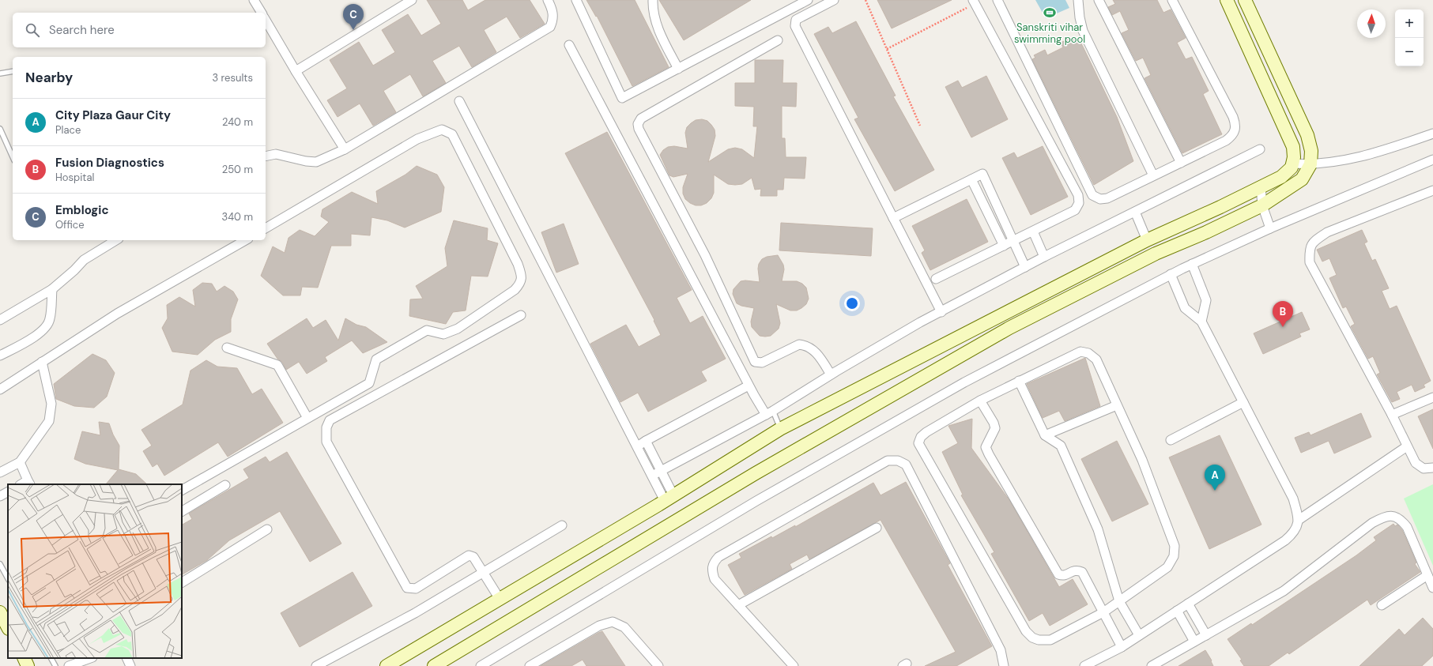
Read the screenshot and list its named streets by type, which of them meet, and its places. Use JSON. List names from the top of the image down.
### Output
{
  "places": {
    "sports": ["Sanskriti vihar swimming pool"]
  },
  "north": "top",
  "page": {
    "pins": ["C", "B", "A"],
    "map_buttons": ["+", "−"],
    "search": "Search here",
    "heading": ["Nearby", "3 results"],
    "list": [
      {
        "mark": "A",
        "name": "City Plaza Gaur City",
        "note": "Place",
        "value": "240 m"
      },
      {
        "mark": "B",
        "name": "Fusion Diagnostics",
        "note": "Hospital",
        "value": "250 m"
      },
      {
        "mark": "C",
        "name": "Emblogic",
        "note": "Office",
        "value": "340 m"
      }
    ]
  }
}
